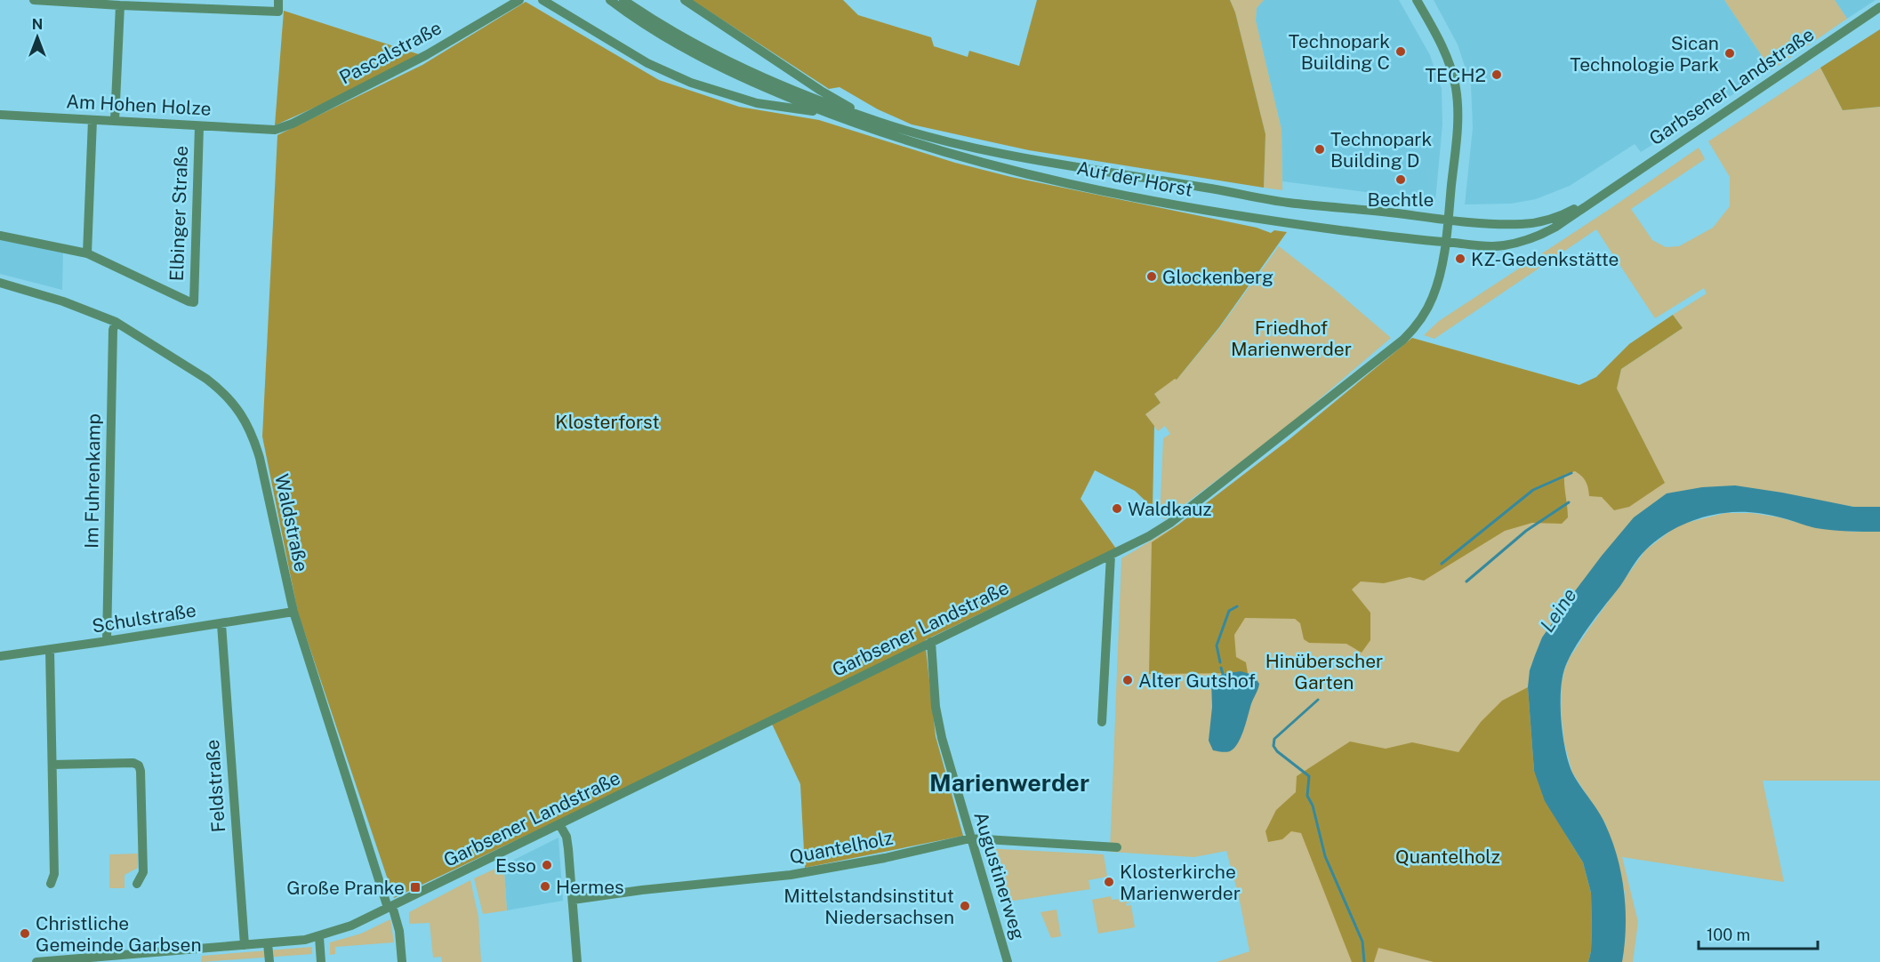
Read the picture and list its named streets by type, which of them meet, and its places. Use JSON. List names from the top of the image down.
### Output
{
  "streets": {
    "street": [
      "Pascalstraße",
      "Garbsener Landstraße",
      "Am Hohen Holze",
      "Auf der Horst",
      "Elbinger Straße",
      "Im Fuhrenkamp",
      "Waldstraße",
      "Schulstraße",
      "Feldstraße",
      "Quantelholz",
      "Augustinerweg"
    ]
  },
  "crossings": [
    ["Pascalstraße", "Am Hohen Holze"],
    ["Garbsener Landstraße", "Auf der Horst"],
    ["Garbsener Landstraße", "Waldstraße"],
    ["Garbsener Landstraße", "Feldstraße"],
    ["Garbsener Landstraße", "Augustinerweg"],
    ["Am Hohen Holze", "Elbinger Straße"],
    ["Im Fuhrenkamp", "Waldstraße"],
    ["Im Fuhrenkamp", "Schulstraße"],
    ["Waldstraße", "Schulstraße"],
    ["Schulstraße", "Feldstraße"],
    ["Quantelholz", "Augustinerweg"]
  ],
  "districts": ["Marienwerder"],
  "water": ["Leine"],
  "parks": [
    "Friedhof Marienwerder",
    "Klosterforst",
    "Hinüberscher Garten",
    "Quantelholz"
  ],
  "places": {
    "other": [
      "Technopark Building C",
      "Sican Technologie Park",
      "TECH2",
      "Technopark Building D",
      "Bechtle",
      "KZ-Gedenkstätte",
      "Glockenberg",
      "Waldkauz",
      "Alter Gutshof",
      "Esso",
      "Klosterkirche Marienwerder",
      "Hermes",
      "Mittelstandsinstitut Niedersachsen",
      "Christliche Gemeinde Garbsen"
    ],
    "transit": ["Große Pranke"]
  },
  "scale_bar": "100 m",
  "north": "top"
}
